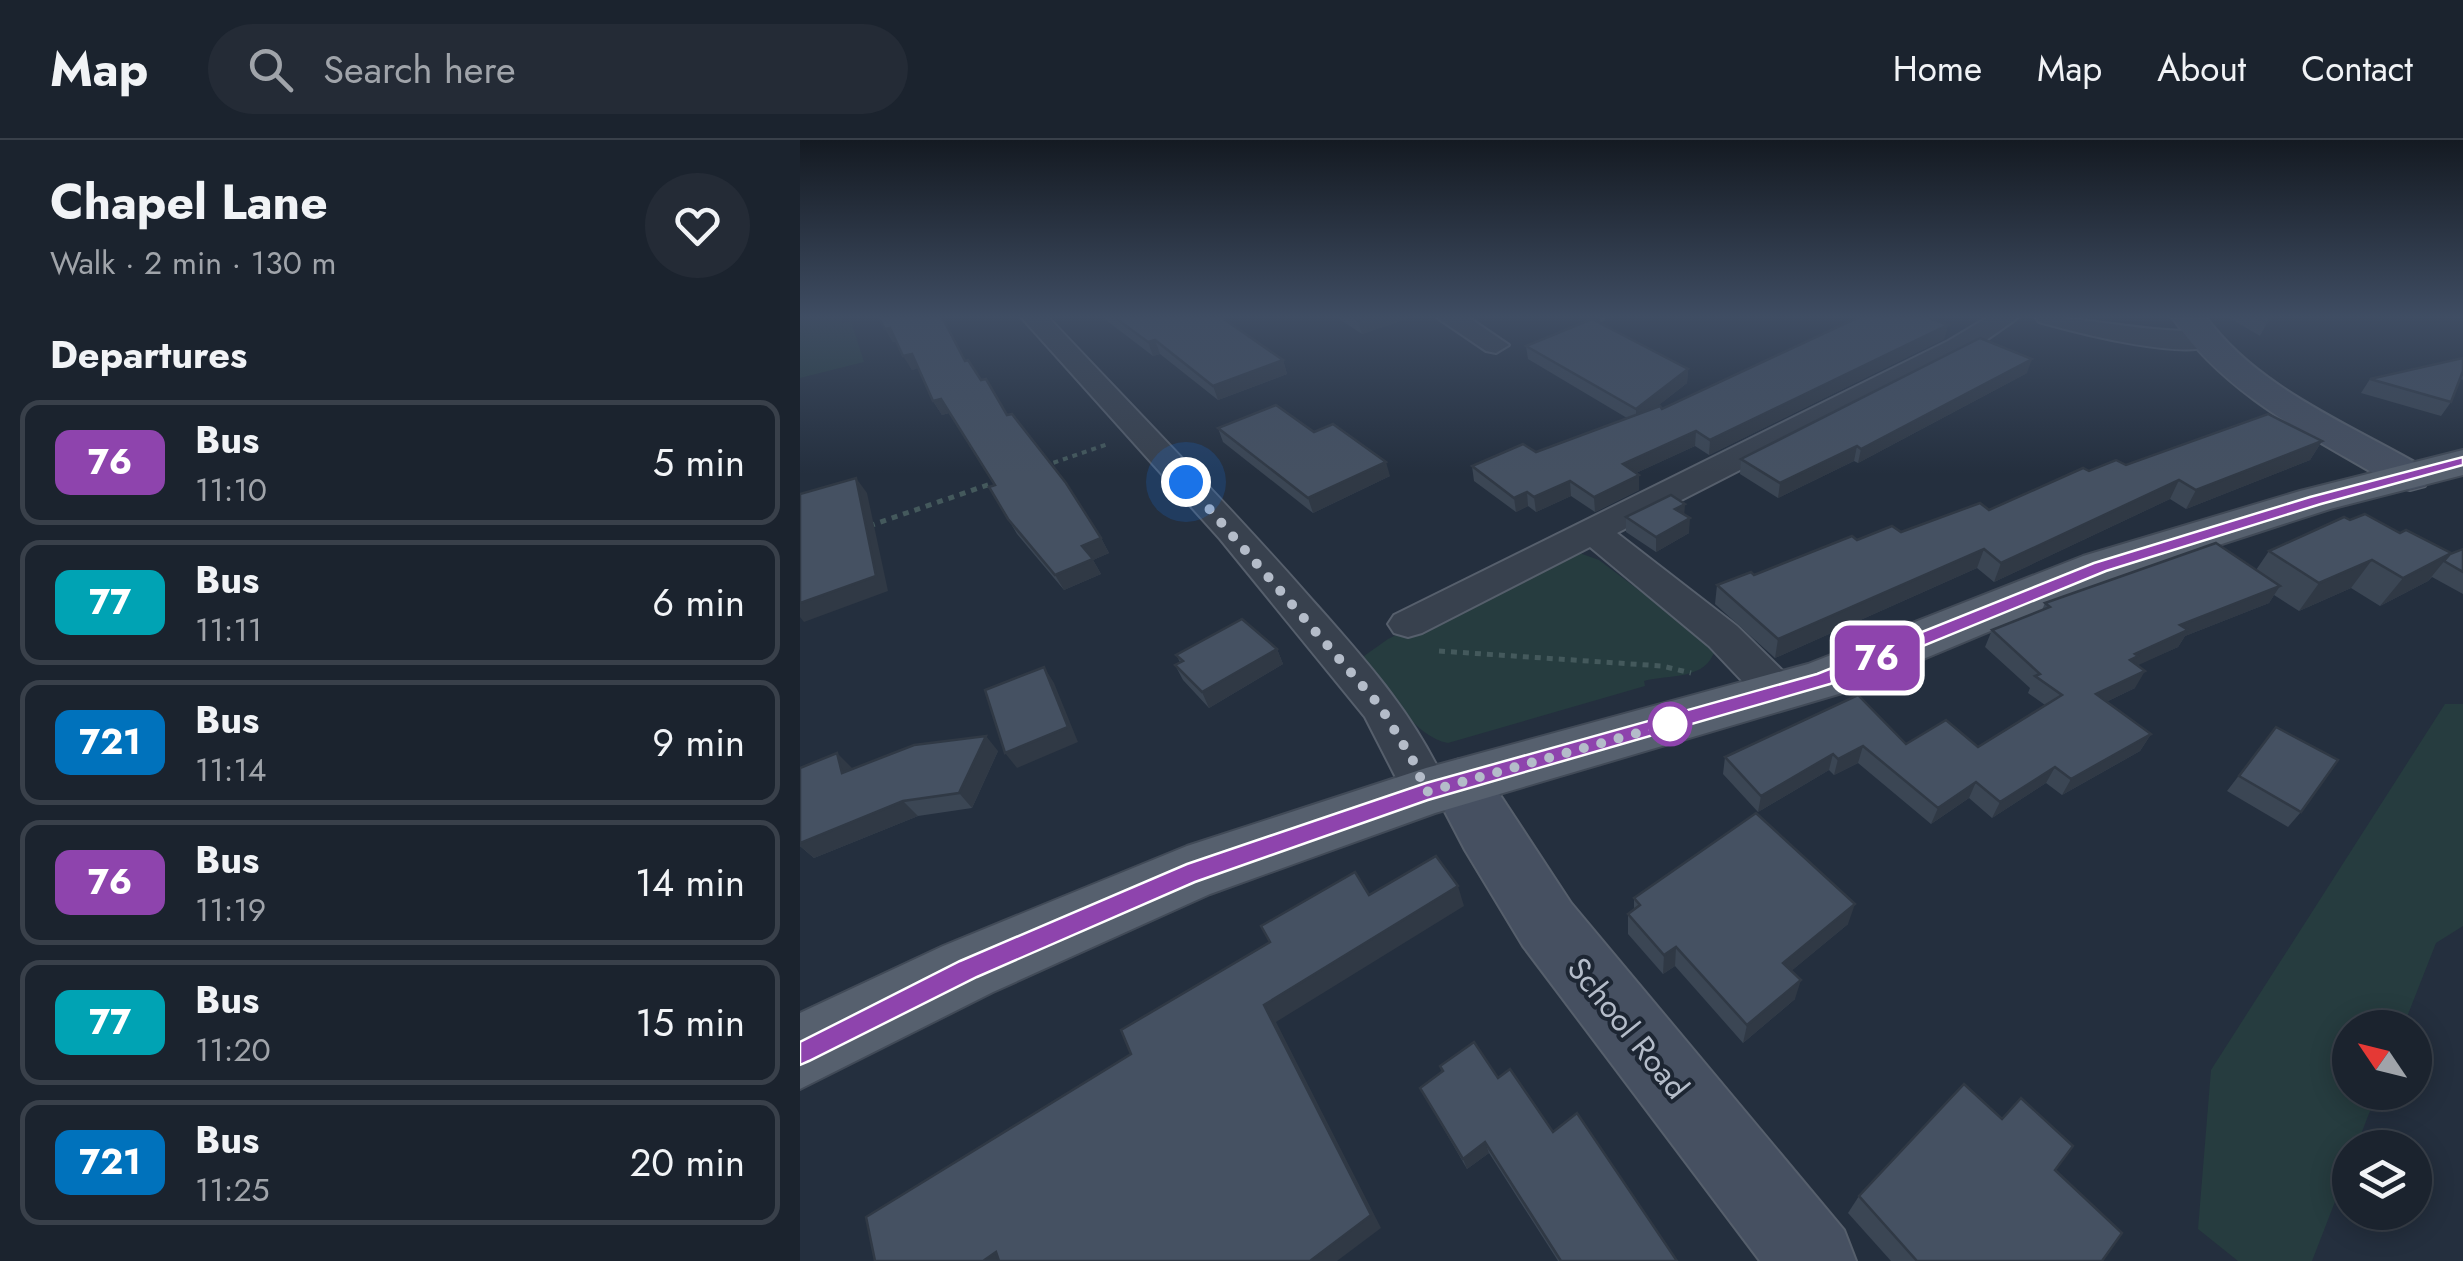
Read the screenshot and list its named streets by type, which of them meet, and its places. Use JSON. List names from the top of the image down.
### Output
{
  "streets": {
    "street": ["School Road"]
  },
  "lines": ["bus line 76"],
  "north": "top left",
  "page": {
    "header": "Map",
    "search": "Search here",
    "nav": [
      "Home",
      "Map",
      "About",
      "Contact"
    ],
    "heading": [
      ["Chapel Lane", "Walk · 2 min · 130 m"],
      "Departures"
    ],
    "on_map": "76",
    "list": [
      {
        "mark": "76",
        "name": "Bus",
        "note": "11:10",
        "value": "5 min"
      },
      {
        "mark": "77",
        "name": "Bus",
        "note": "11:11",
        "value": "6 min"
      },
      {
        "mark": "721",
        "name": "Bus",
        "note": "11:14",
        "value": "9 min"
      },
      {
        "mark": "76",
        "name": "Bus",
        "note": "11:19",
        "value": "14 min"
      },
      {
        "mark": "77",
        "name": "Bus",
        "note": "11:20",
        "value": "15 min"
      },
      {
        "mark": "721",
        "name": "Bus",
        "note": "11:25",
        "value": "20 min"
      }
    ]
  }
}
